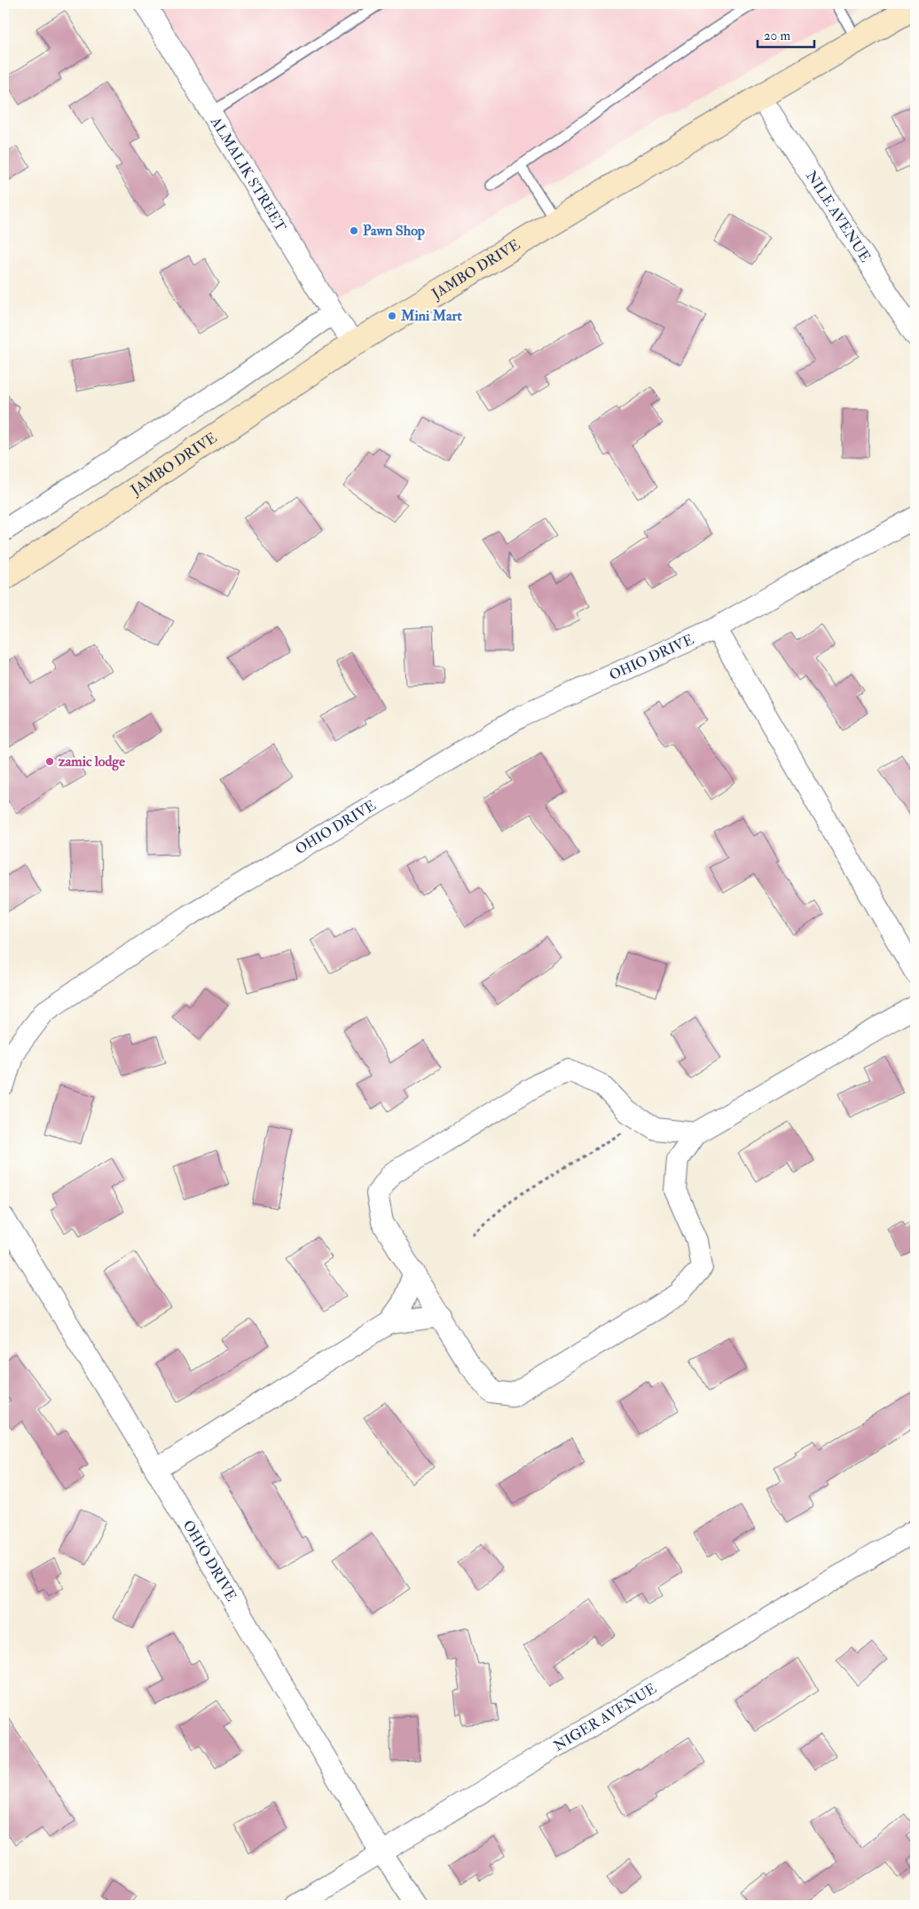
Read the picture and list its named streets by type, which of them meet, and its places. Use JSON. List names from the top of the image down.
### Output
{
  "streets": {
    "main road": ["JAMBO DRIVE"],
    "street": [
      "ALMALIK STREET",
      "NILE AVENUE",
      "OHIO DRIVE",
      "NIGER AVENUE"
    ]
  },
  "crossings": [
    ["ALMALIK STREET", "JAMBO DRIVE"],
    ["NILE AVENUE", "JAMBO DRIVE"],
    ["OHIO DRIVE", "NIGER AVENUE"]
  ],
  "places": ["Pawn Shop", "Mini Mart", "zamic lodge"],
  "scale_bar": "20 m"
}
